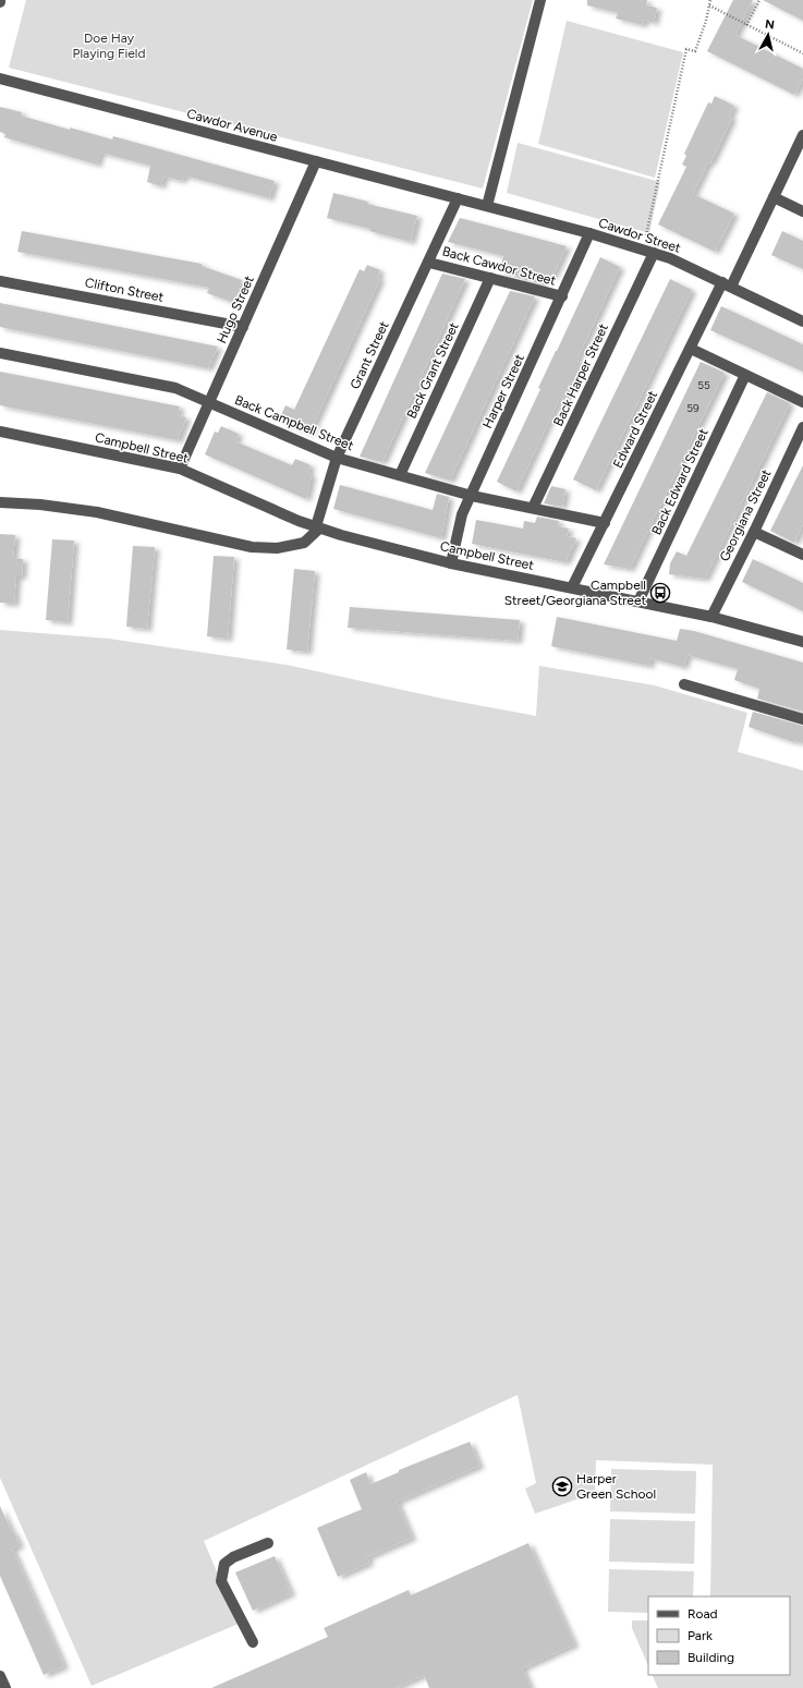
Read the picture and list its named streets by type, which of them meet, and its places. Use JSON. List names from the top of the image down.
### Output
{
  "streets": {
    "street": [
      "Cawdor Avenue",
      "Cawdor Street",
      "Back Cawdor Street",
      "Clifton Street",
      "Hugo Street",
      "Grant Street",
      "Back Grant Street",
      "Back Harper Street",
      "Harper Street",
      "Back Campbell Street",
      "Edward Street",
      "Campbell Street",
      "Back Edward Street",
      "Georgiana Street"
    ]
  },
  "crossings": [
    ["Cawdor Avenue", "Cawdor Street"],
    ["Cawdor Avenue", "Hugo Street"],
    ["Cawdor Avenue", "Grant Street"],
    ["Cawdor Street", "Grant Street"],
    ["Cawdor Street", "Back Harper Street"],
    ["Cawdor Street", "Harper Street"],
    ["Cawdor Street", "Edward Street"],
    ["Back Cawdor Street", "Grant Street"],
    ["Back Cawdor Street", "Back Grant Street"],
    ["Back Cawdor Street", "Harper Street"],
    ["Clifton Street", "Hugo Street"],
    ["Hugo Street", "Back Campbell Street"],
    ["Hugo Street", "Campbell Street"],
    ["Grant Street", "Back Campbell Street"],
    ["Grant Street", "Campbell Street"],
    ["Back Grant Street", "Back Campbell Street"],
    ["Back Harper Street", "Back Campbell Street"],
    ["Harper Street", "Back Campbell Street"],
    ["Harper Street", "Campbell Street"],
    ["Back Campbell Street", "Edward Street"],
    ["Edward Street", "Campbell Street"],
    ["Campbell Street", "Back Edward Street"],
    ["Campbell Street", "Georgiana Street"]
  ],
  "parks": ["Doe Hay Playing Field"],
  "places": {
    "bus stop": ["Campbell Street/Georgiana Street"],
    "school or university": ["Harper Green School"]
  },
  "house_numbers": ["55", "59"],
  "legend": ["Road", "Park", "Building"],
  "north": "top"
}
